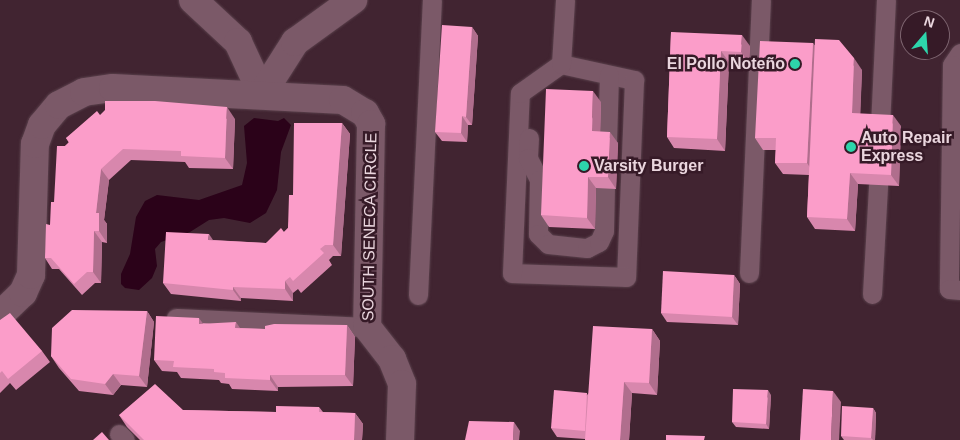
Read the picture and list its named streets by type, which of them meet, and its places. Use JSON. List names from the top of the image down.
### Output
{
  "streets": {
    "street": ["SOUTH SENECA CIRCLE"]
  },
  "places": ["El Pollo Noteño", "Auto Repair Express", "Varsity Burger"],
  "north": "top"
}
